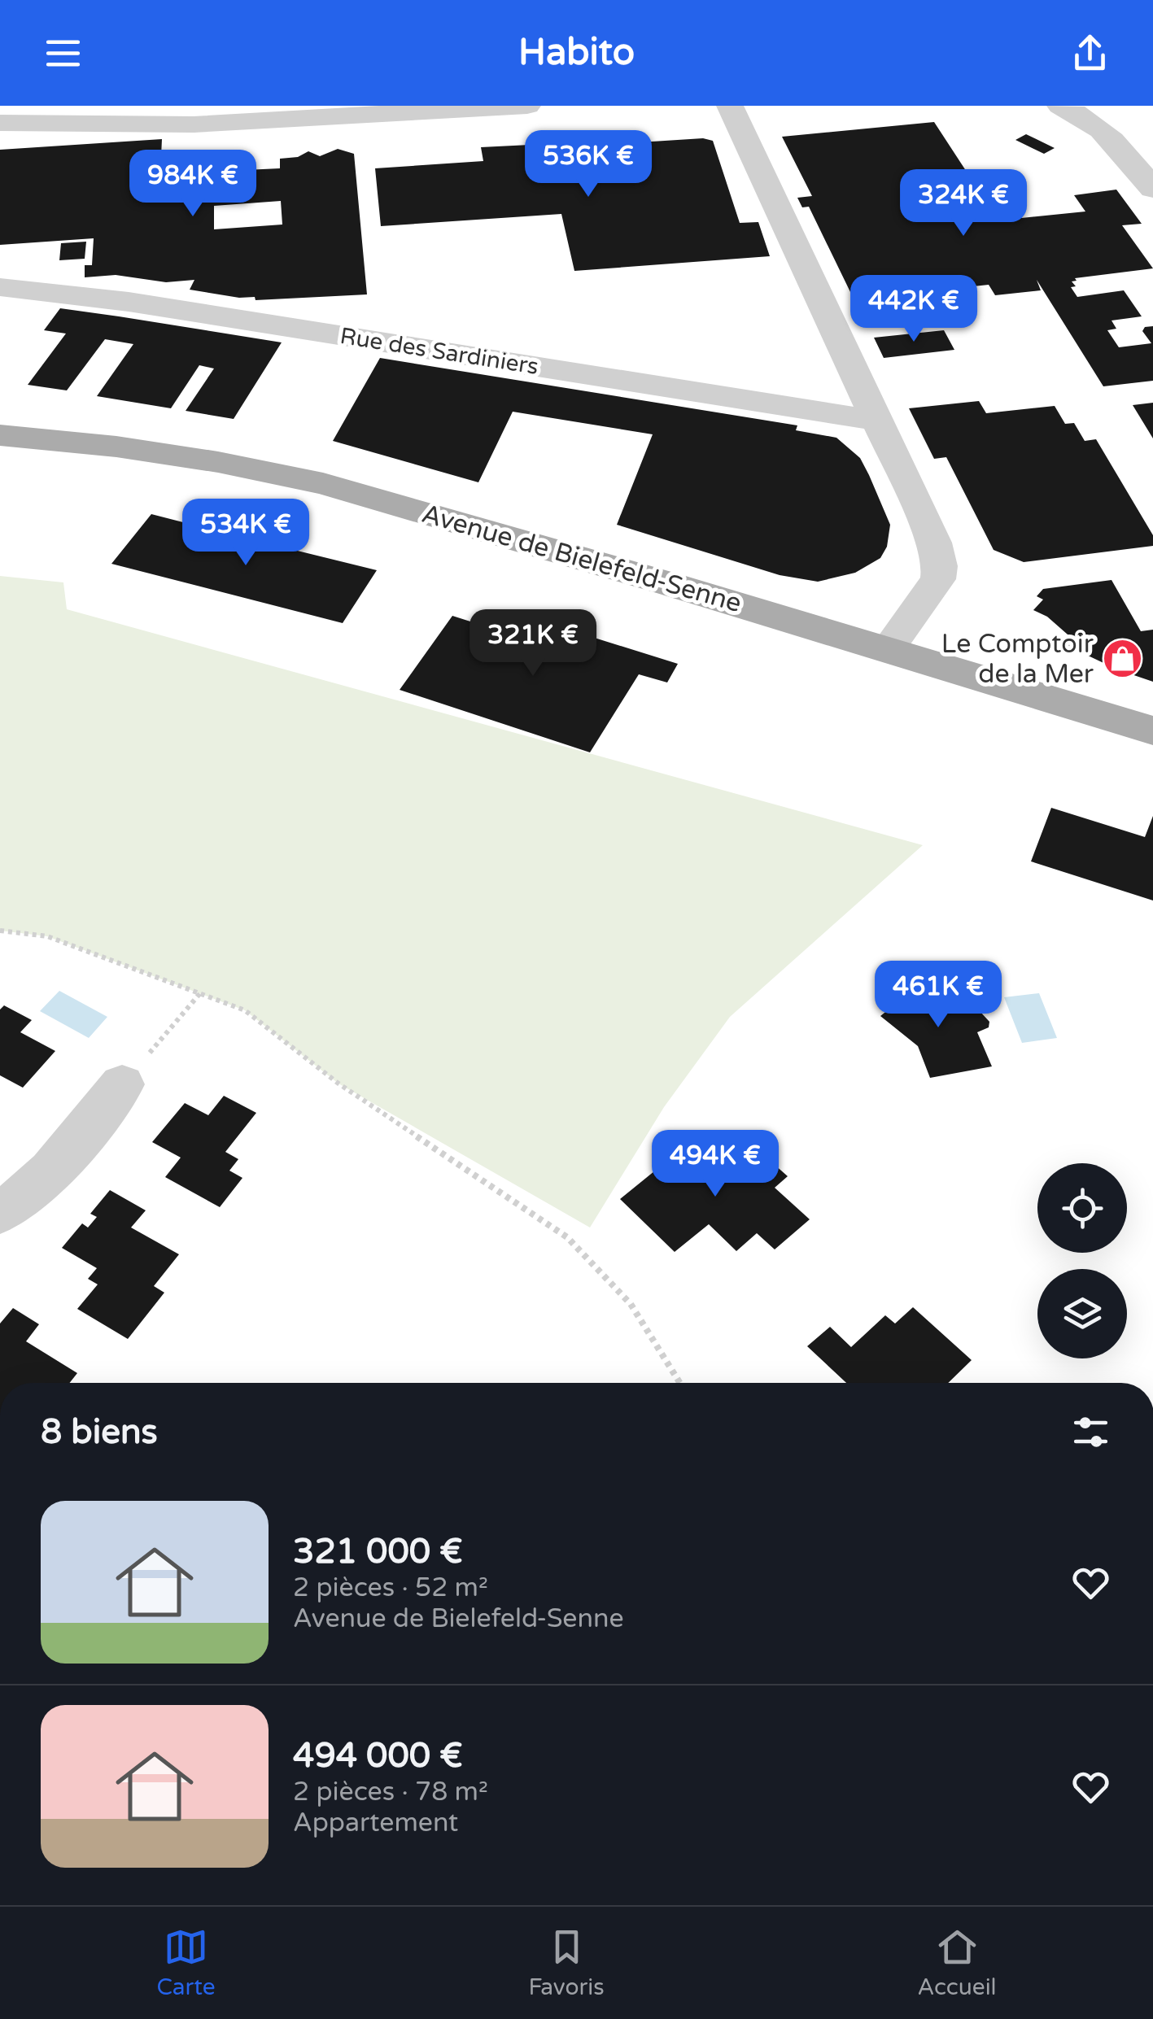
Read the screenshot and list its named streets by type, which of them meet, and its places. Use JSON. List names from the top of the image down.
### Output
{
  "streets": {
    "main road": ["Avenue de Bielefeld-Senne"],
    "street": ["Rue des Sardiniers"]
  },
  "places": {
    "shop": ["Le Comptoir de la Mer"]
  },
  "page": {
    "header": "Habito",
    "price": [
      "536K €",
      "984K €",
      "324K €",
      "442K €",
      "534K €",
      "321K €",
      "461K €",
      "494K €"
    ],
    "heading": "8 biens",
    "list": [
      {
        "name": "321 000 €",
        "note": "2 pièces · 52 m² · Avenue de Bielefeld-Senne"
      },
      {
        "name": "494 000 €",
        "note": "2 pièces · 78 m² · Appartement"
      }
    ],
    "tabs": ["Carte", "Favoris", "Accueil"]
  }
}
